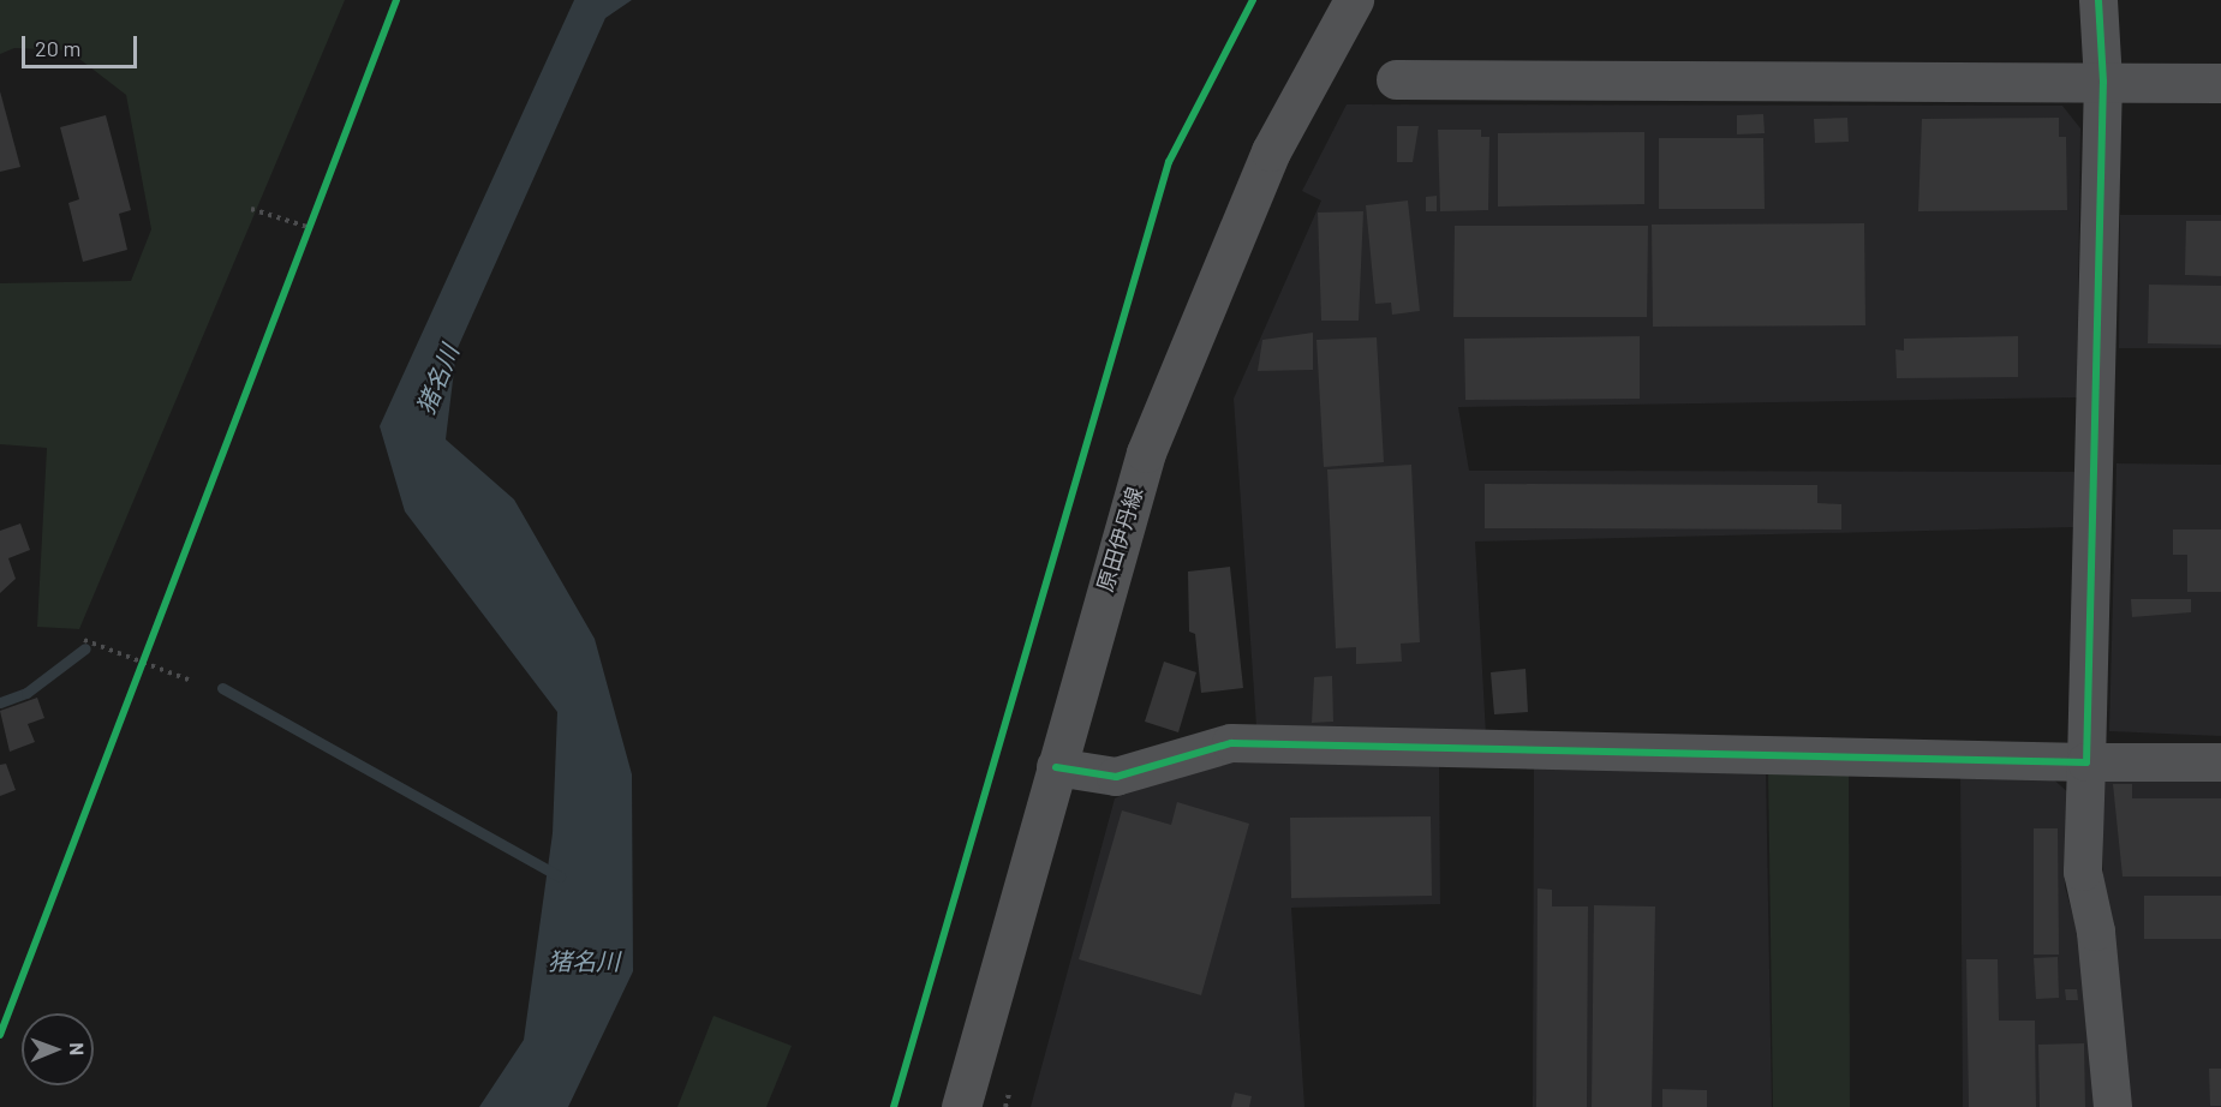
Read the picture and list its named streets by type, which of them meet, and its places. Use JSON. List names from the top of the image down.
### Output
{
  "streets": {
    "street": ["原田伊丹線"]
  },
  "water": ["猪名川"],
  "scale_bar": "20 m",
  "north": "right"
}
